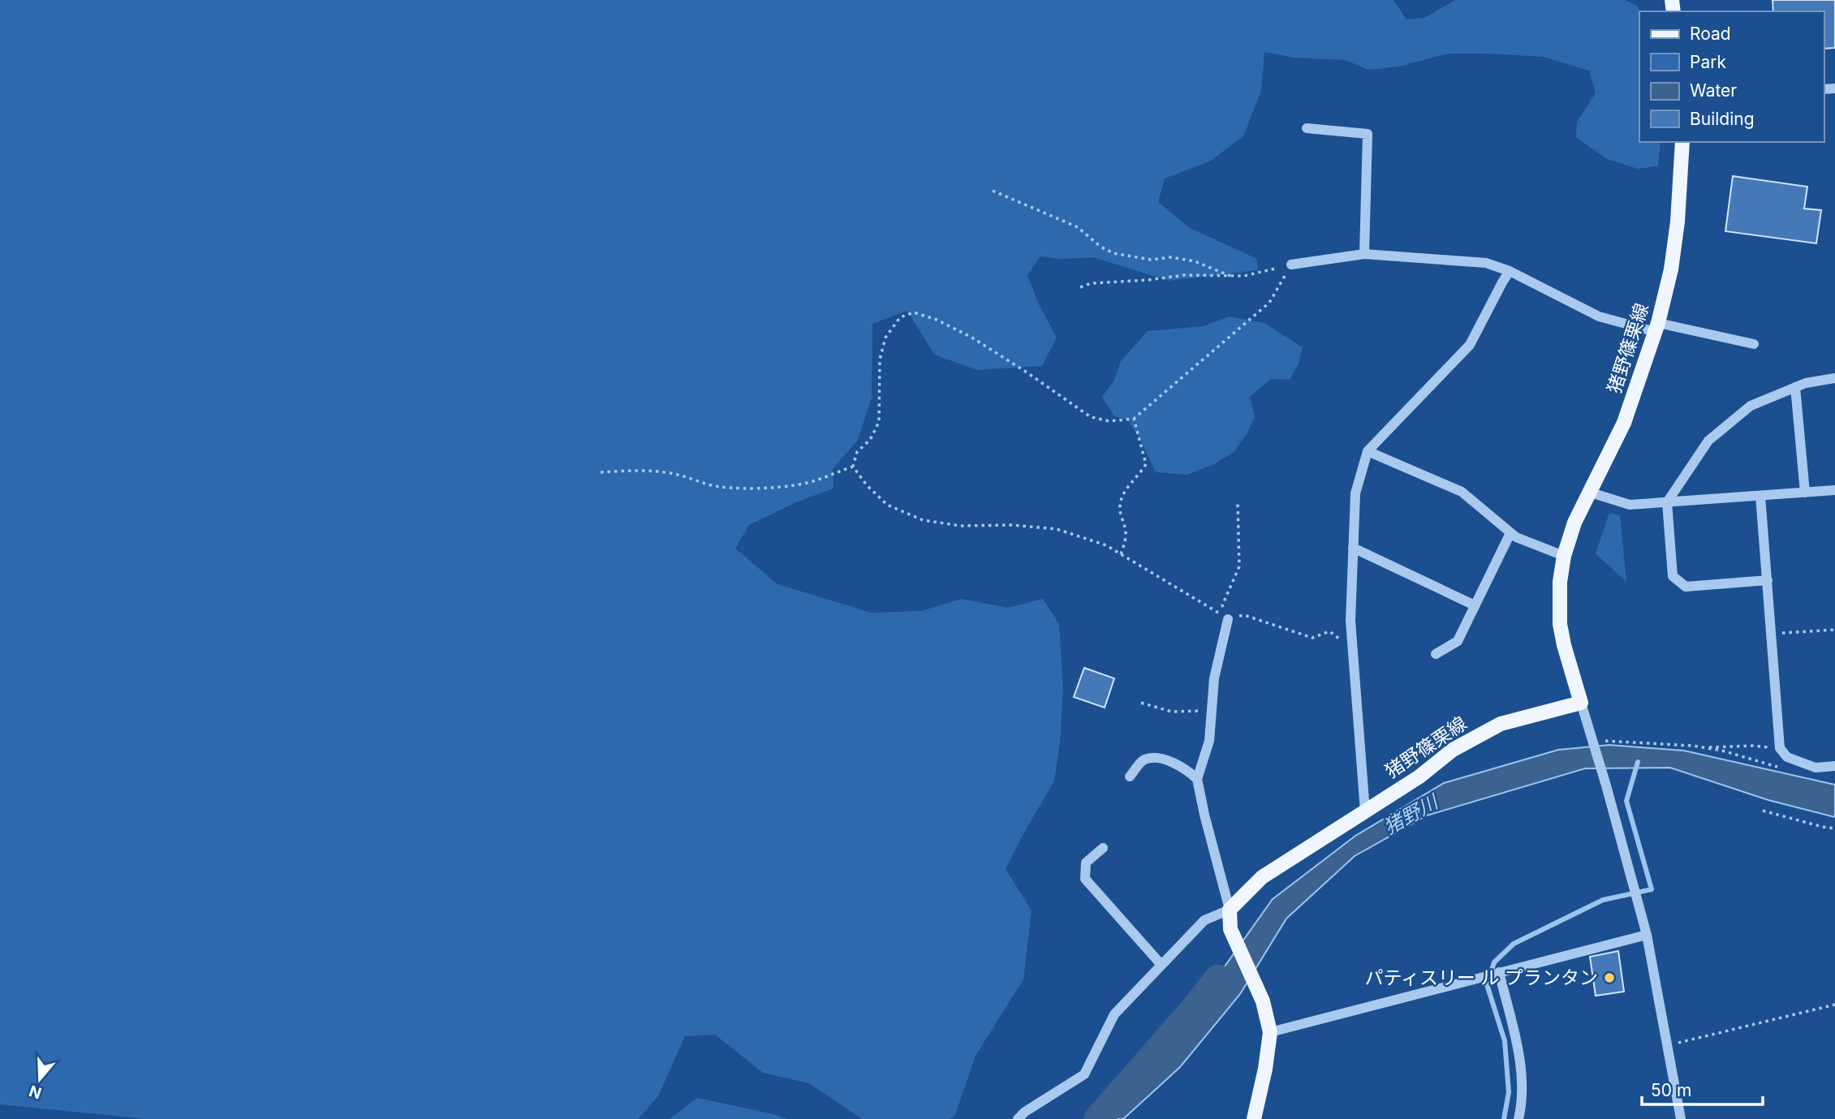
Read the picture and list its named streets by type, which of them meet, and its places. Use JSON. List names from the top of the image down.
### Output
{
  "streets": {
    "main road": ["猪野篠栗線"]
  },
  "water": ["猪野川"],
  "places": ["パティスリー ル プランタン"],
  "legend": [
    "Road",
    "Park",
    "Water",
    "Building"
  ],
  "scale_bar": "50 m",
  "north": "bottom"
}
